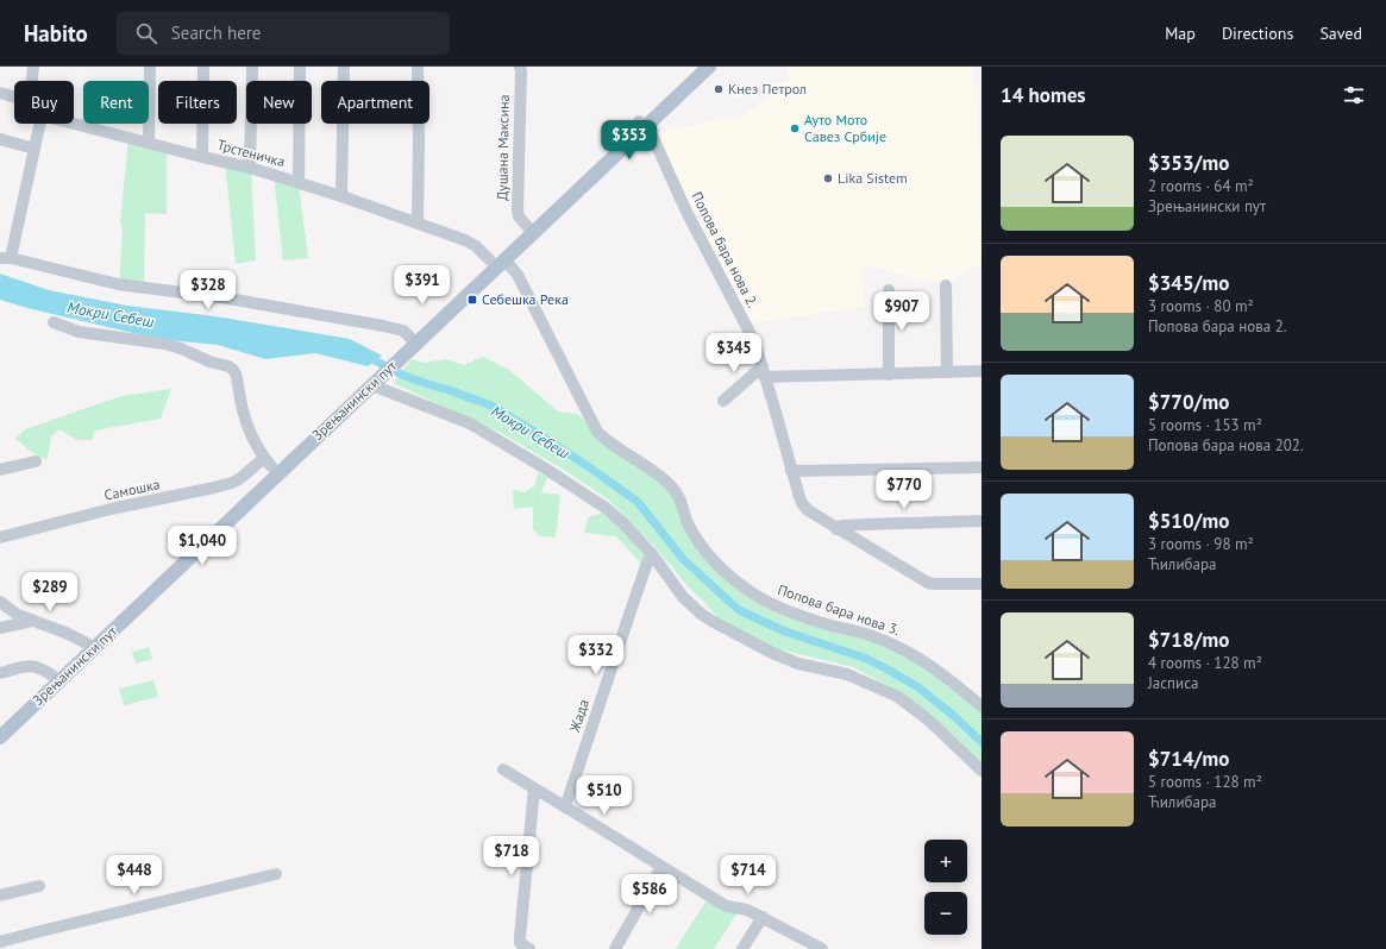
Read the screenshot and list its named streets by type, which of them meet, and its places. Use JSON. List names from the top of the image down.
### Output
{
  "streets": {
    "main road": ["Зрењанински пут"],
    "street": [
      "Душана Максина",
      "Трстеничка",
      "Попова бара нова 2.",
      "Самошка",
      "Попова бара нова 3.",
      "Жада"
    ]
  },
  "crossings": [
    ["Душана Максина", "Зрењанински пут"],
    ["Трстеничка", "Зрењанински пут"],
    ["Попова бара нова 2.", "Зрењанински пут"],
    ["Зрењанински пут", "Самошка"],
    ["Зрењанински пут", "Попова бара нова 3."]
  ],
  "water": ["Мокри Себеш"],
  "places": {
    "other": ["Кнез Петрол", "Ауто Мото Савез Србије", "Lika Sistem"],
    "transit": ["Себешка Река"]
  },
  "page": {
    "header": "Habito",
    "search": "Search here",
    "nav": ["Map", "Directions", "Saved"],
    "heading": "14 homes",
    "chip": [
      "Buy",
      "Rent",
      "Filters",
      "New",
      "Apartment"
    ],
    "price": [
      "$353",
      "$391",
      "$328",
      "$907",
      "$345",
      "$770",
      "$1,040",
      "$289",
      "$332",
      "$510",
      "$718",
      "$448",
      "$714",
      "$586"
    ],
    "list": [
      {
        "name": "$353/mo",
        "note": "2 rooms · 64 m² · Зрењанински пут"
      },
      {
        "name": "$345/mo",
        "note": "3 rooms · 80 m² · Попова бара нова 2."
      },
      {
        "name": "$770/mo",
        "note": "5 rooms · 153 m² · Попова бара нова 202."
      },
      {
        "name": "$510/mo",
        "note": "3 rooms · 98 m² · Ћилибара"
      },
      {
        "name": "$718/mo",
        "note": "4 rooms · 128 m² · Јасписа"
      },
      {
        "name": "$714/mo",
        "note": "5 rooms · 128 m² · Ћилибара"
      }
    ],
    "map_buttons": ["+", "−"]
  }
}
